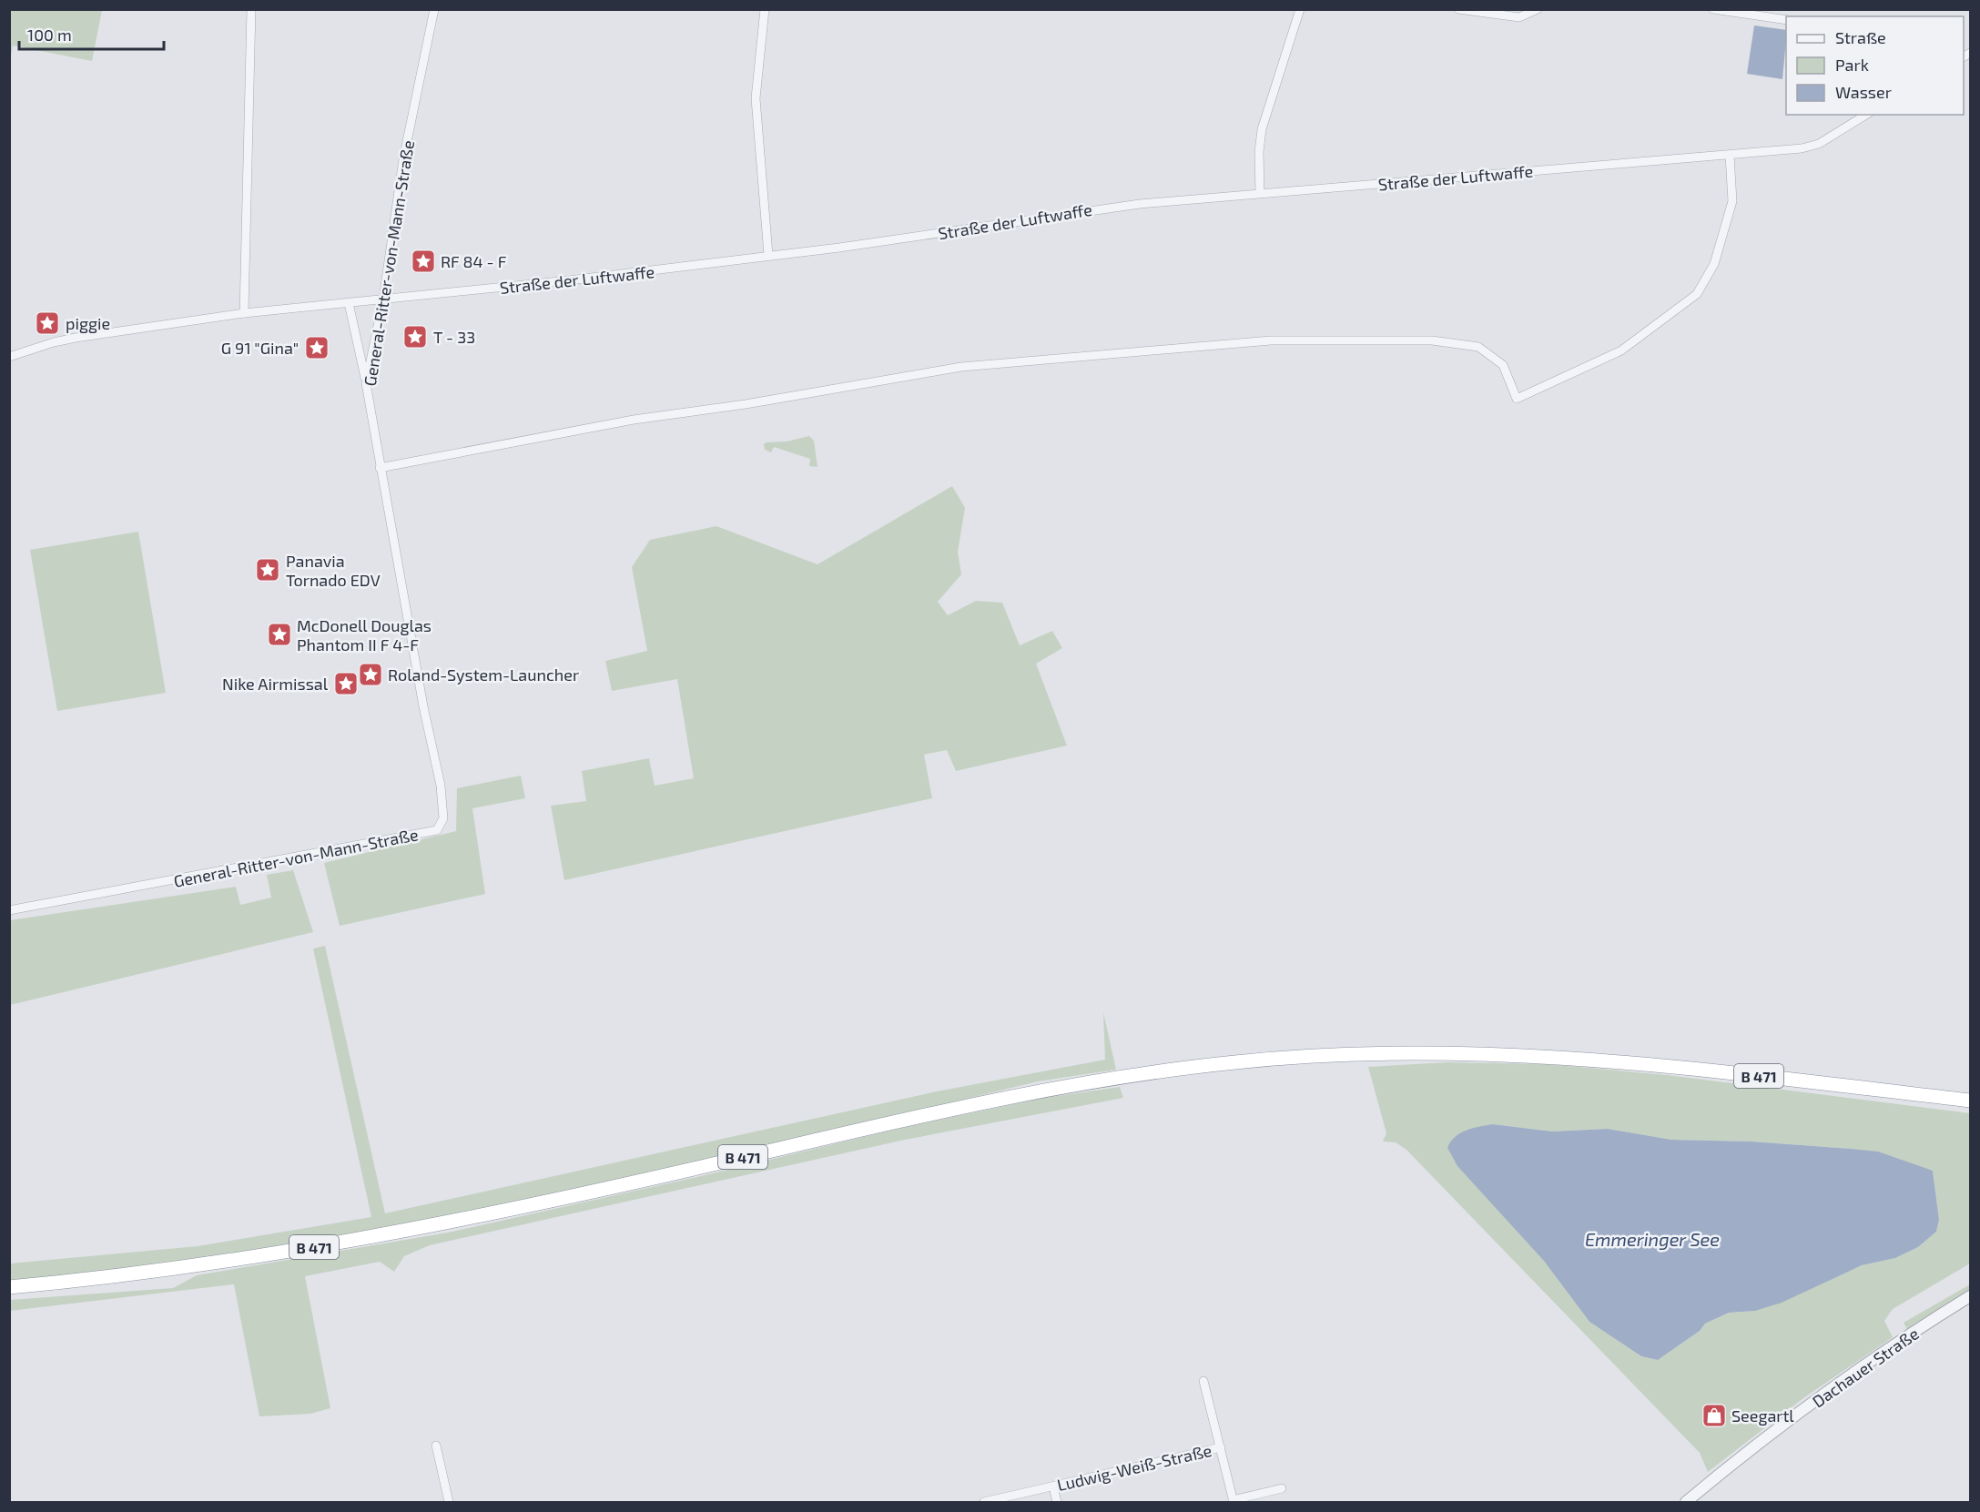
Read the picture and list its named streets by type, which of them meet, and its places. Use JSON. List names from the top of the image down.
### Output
{
  "streets": {
    "highway": ["B 471"],
    "street": [
      "Straße der Luftwaffe",
      "General-Ritter-von-Mann-Straße",
      "Dachauer Straße",
      "Ludwig-Weiß-Straße"
    ]
  },
  "crossings": [
    ["Straße der Luftwaffe", "General-Ritter-von-Mann-Straße"]
  ],
  "water": ["Emmeringer See"],
  "places": {
    "place": [
      "RF 84 - F",
      "piggie",
      "T - 33",
      "G 91 \"Gina\"",
      "Panavia Tornado EDV",
      "McDonell Douglas Phantom II F 4-F",
      "Roland-System-Launcher",
      "Nike Airmissal"
    ],
    "shop": ["Seegartl"]
  },
  "legend": ["Straße", "Park", "Wasser"],
  "scale_bar": "100 m"
}
